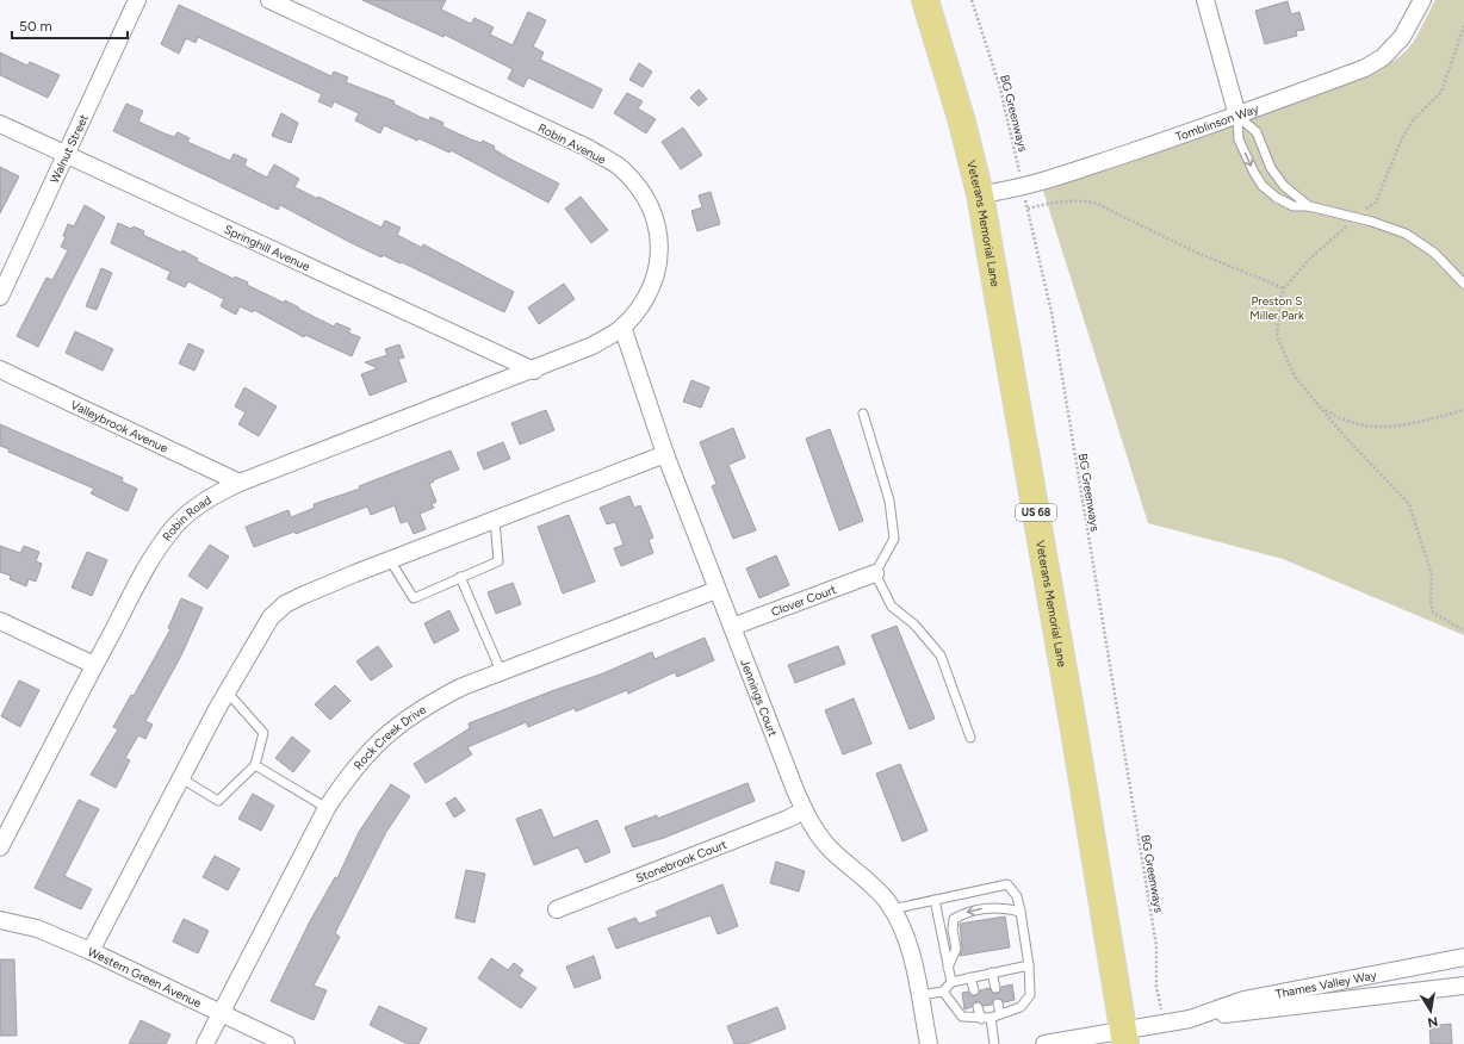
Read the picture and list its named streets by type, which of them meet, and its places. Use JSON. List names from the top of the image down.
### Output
{
  "streets": {
    "main road": ["Veterans Memorial Lane", "US 68"],
    "street": [
      "Tomblinson Way",
      "Robin Avenue",
      "Walnut Street",
      "Springhill Avenue",
      "Valleybrook Avenue",
      "Robin Road",
      "Clover Court",
      "Jennings Court",
      "Rock Creek Drive",
      "Stonebrook Court",
      "Western Green Avenue",
      "Thames Valley Way"
    ],
    "path": ["BG Greenways"]
  },
  "crossings": [
    ["BG Greenways", "Tomblinson Way"],
    ["Tomblinson Way", "Veterans Memorial Lane"],
    ["Robin Avenue", "Springhill Avenue"],
    ["Robin Avenue", "Robin Road"],
    ["Robin Avenue", "Jennings Court"],
    ["Walnut Street", "Springhill Avenue"],
    ["Veterans Memorial Lane", "Thames Valley Way"],
    ["Springhill Avenue", "Robin Road"],
    ["Valleybrook Avenue", "Robin Road"],
    ["Clover Court", "Jennings Court"],
    ["Jennings Court", "Rock Creek Drive"],
    ["Jennings Court", "Stonebrook Court"],
    ["Rock Creek Drive", "Western Green Avenue"]
  ],
  "parks": ["Preston S Miller Park"],
  "scale_bar": "50 m",
  "north": "bottom"
}
